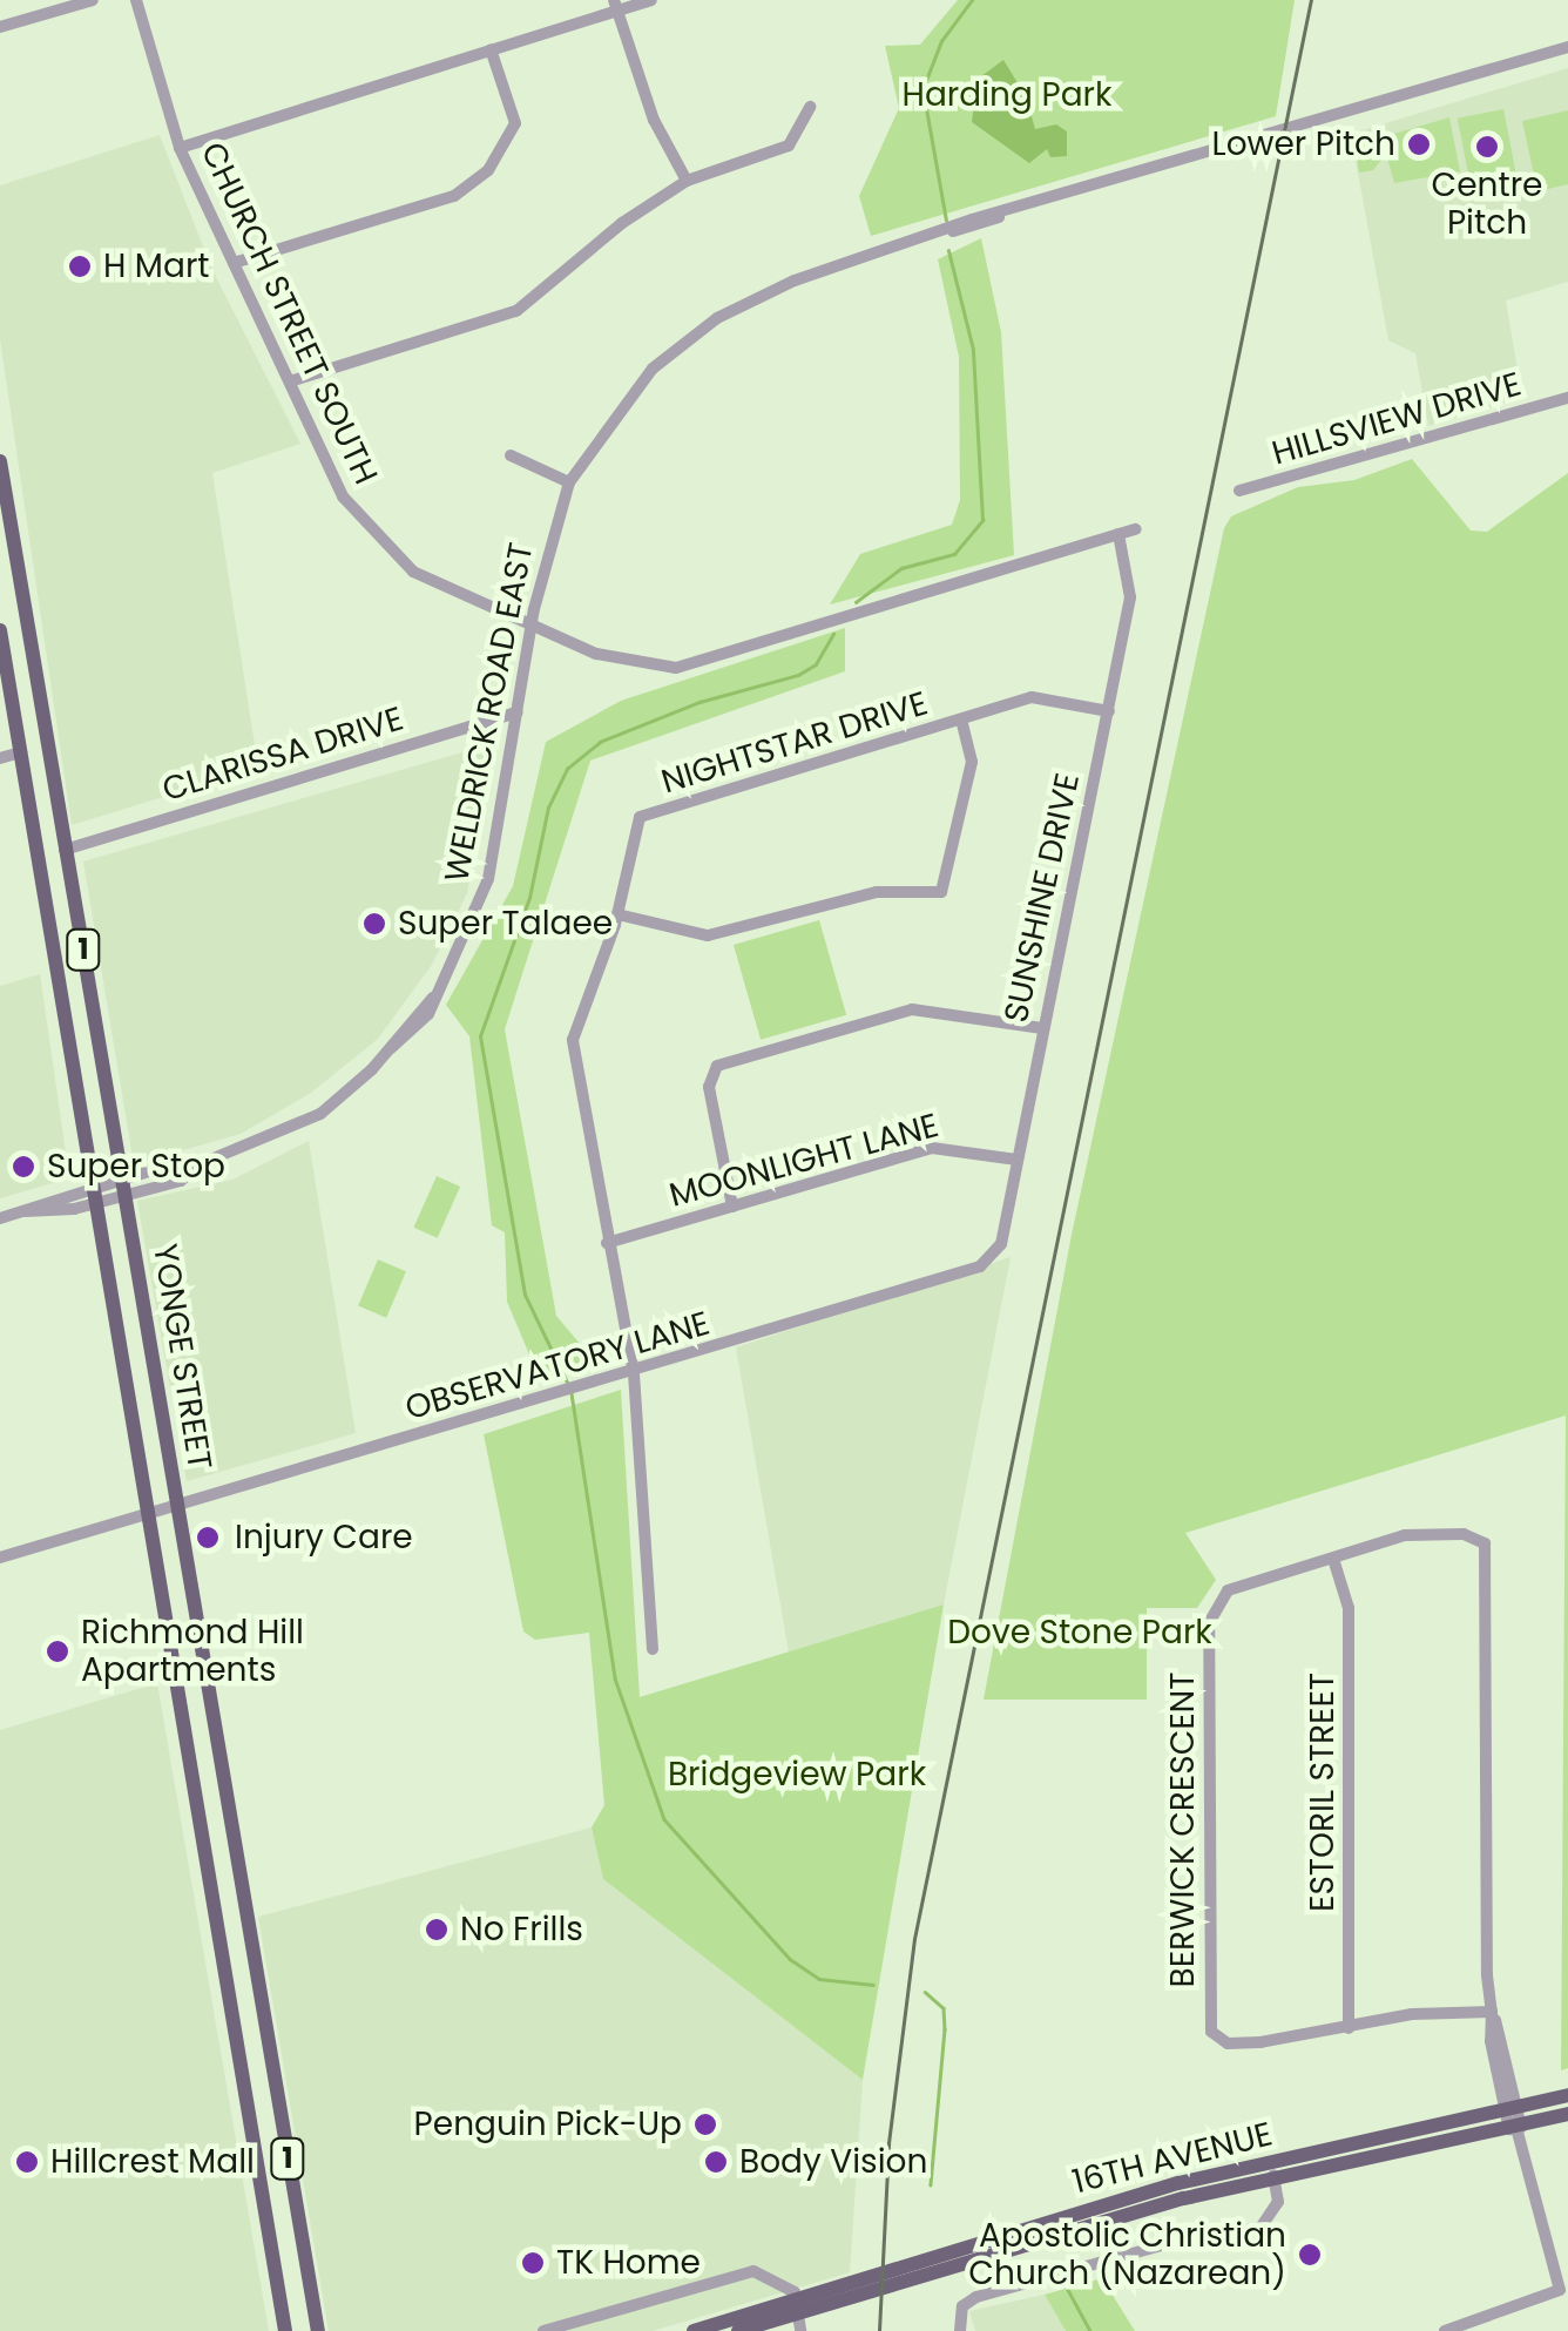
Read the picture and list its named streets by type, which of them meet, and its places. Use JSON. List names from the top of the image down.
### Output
{
  "streets": {
    "main road": ["1", "YONGE STREET", "16TH AVENUE"],
    "street": [
      "CHURCH STREET SOUTH",
      "HILLSVIEW DRIVE",
      "WELDRICK ROAD EAST",
      "NIGHTSTAR DRIVE",
      "CLARISSA DRIVE",
      "SUNSHINE DRIVE",
      "MOONLIGHT LANE",
      "OBSERVATORY LANE",
      "ESTORIL STREET",
      "BERWICK CRESCENT"
    ]
  },
  "crossings": [
    ["CHURCH STREET SOUTH", "WELDRICK ROAD EAST"],
    ["CHURCH STREET SOUTH", "SUNSHINE DRIVE"],
    ["WELDRICK ROAD EAST", "CLARISSA DRIVE"],
    ["WELDRICK ROAD EAST", "YONGE STREET"],
    ["NIGHTSTAR DRIVE", "SUNSHINE DRIVE"],
    ["NIGHTSTAR DRIVE", "MOONLIGHT LANE"],
    ["NIGHTSTAR DRIVE", "OBSERVATORY LANE"],
    ["CLARISSA DRIVE", "YONGE STREET"],
    ["SUNSHINE DRIVE", "MOONLIGHT LANE"],
    ["SUNSHINE DRIVE", "OBSERVATORY LANE"],
    ["YONGE STREET", "OBSERVATORY LANE"],
    ["ESTORIL STREET", "BERWICK CRESCENT"],
    ["BERWICK CRESCENT", "16TH AVENUE"]
  ],
  "parks": ["Harding Park", "Dove Stone Park", "Bridgeview Park"],
  "places": [
    "Lower Pitch",
    "Centre Pitch",
    "H Mart",
    "Super Talaee",
    "Super Stop",
    "Injury Care",
    "Richmond Hill Apartments",
    "No Frills",
    "Penguin Pick-Up",
    "Hillcrest Mall",
    "Body Vision",
    "Apostolic Christian Church (Nazarean)",
    "TK Home"
  ]
}
